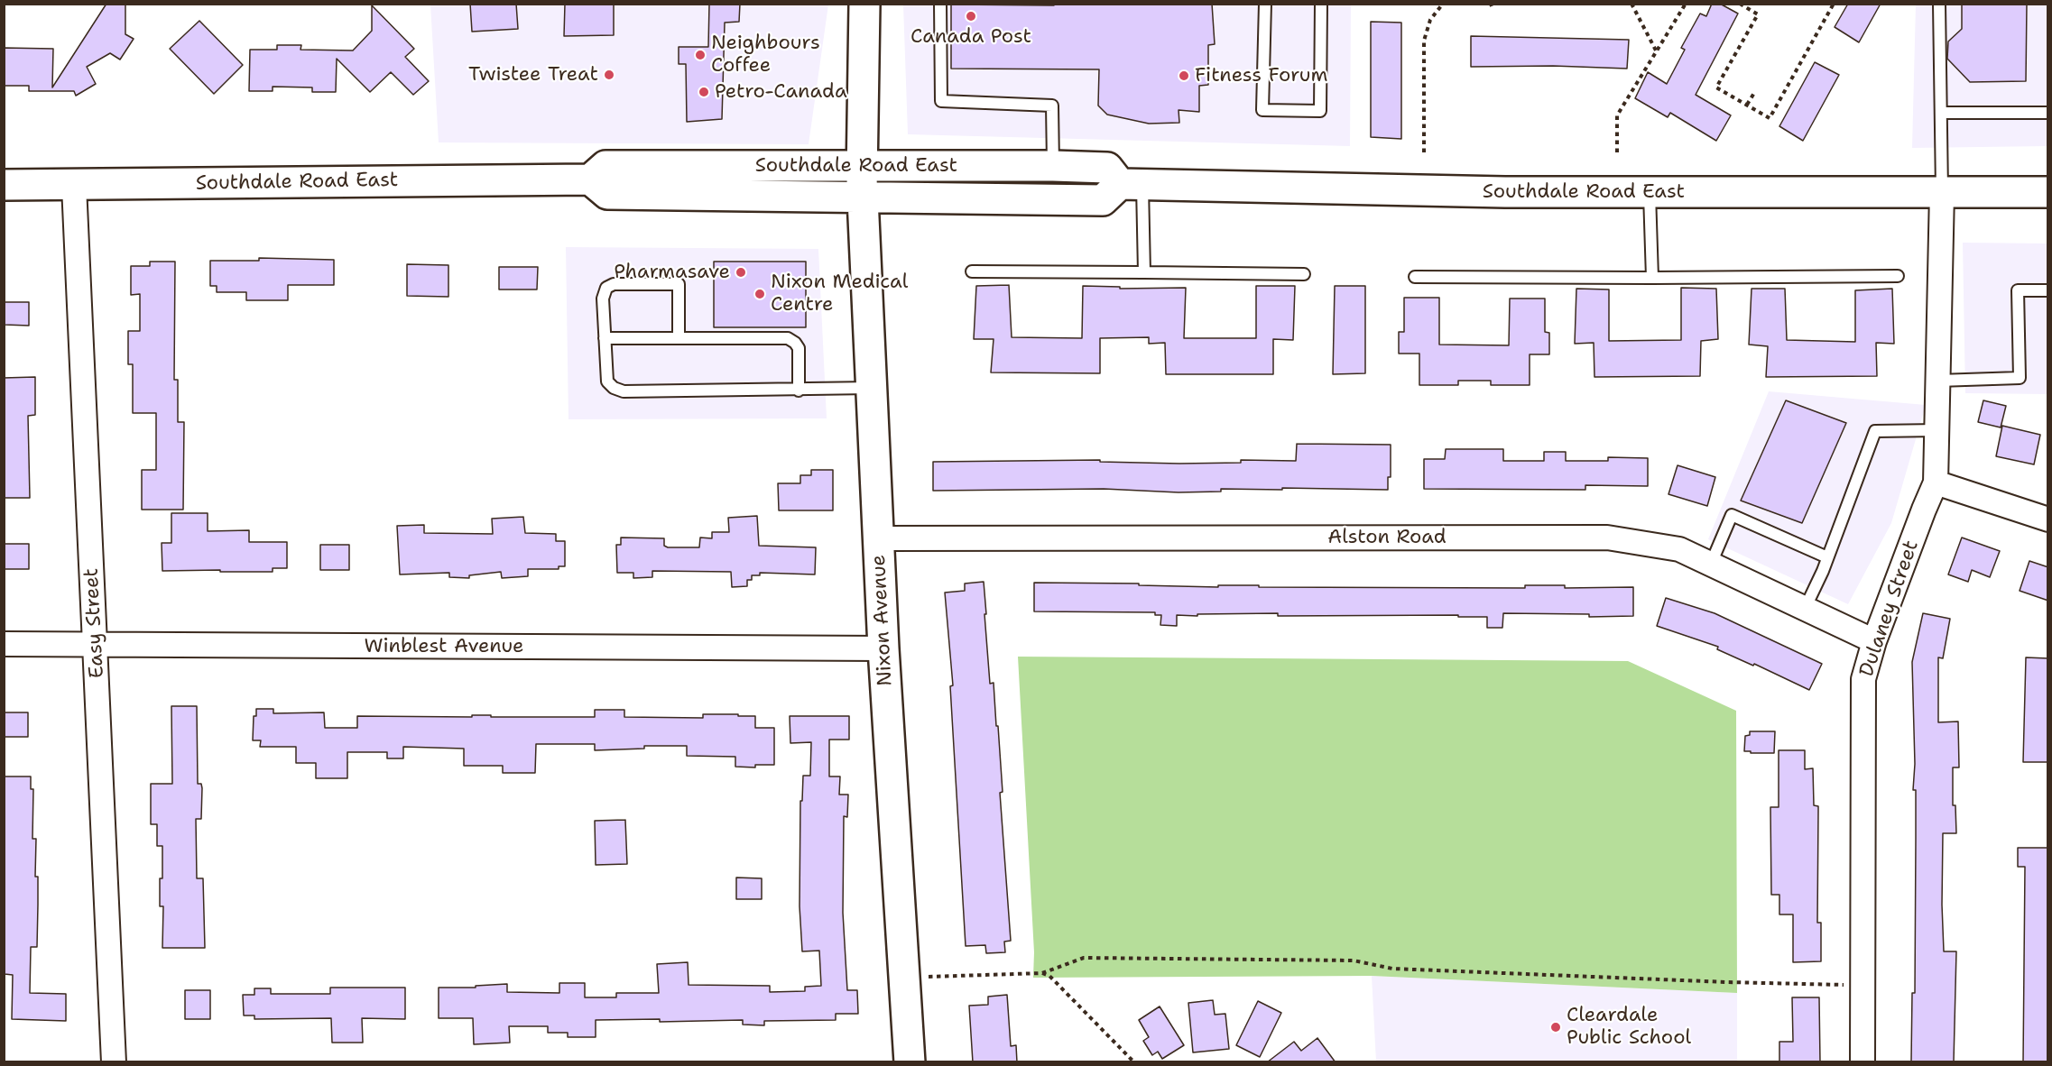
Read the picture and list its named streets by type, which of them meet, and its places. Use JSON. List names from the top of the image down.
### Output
{
  "streets": {
    "main road": ["Southdale Road East", "Nixon Avenue"],
    "street": [
      "Alston Road",
      "Dulaney Street",
      "Easy Street",
      "Winblest Avenue"
    ]
  },
  "crossings": [
    ["Southdale Road East", "Dulaney Street"],
    ["Southdale Road East", "Nixon Avenue"],
    ["Southdale Road East", "Easy Street"],
    ["Alston Road", "Dulaney Street"],
    ["Alston Road", "Nixon Avenue"],
    ["Nixon Avenue", "Winblest Avenue"],
    ["Easy Street", "Winblest Avenue"]
  ],
  "places": [
    "Canada Post",
    "Neighbours Coffee",
    "Twistee Treat",
    "Fitness Forum",
    "Petro-Canada",
    "Pharmasave",
    "Nixon Medical Centre",
    "Cleardale Public School"
  ]
}
